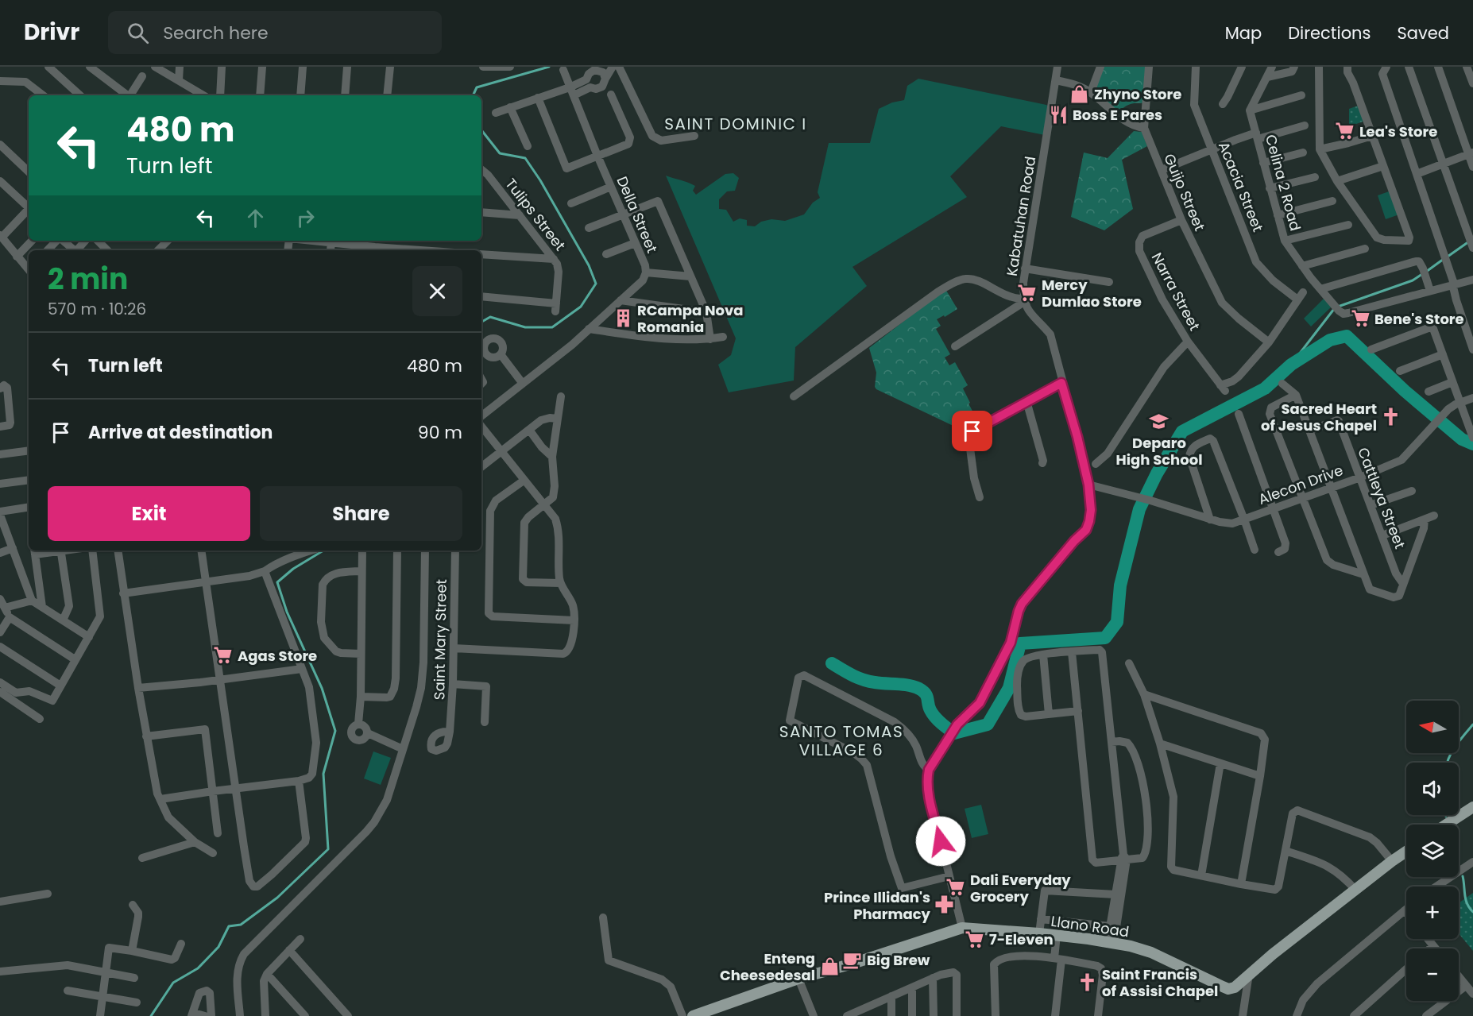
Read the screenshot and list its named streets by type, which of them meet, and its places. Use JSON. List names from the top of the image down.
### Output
{
  "streets": {
    "main road": ["Llano Road"],
    "street": [
      "Celina 2 Road",
      "Acacia Street",
      "Guijo Street",
      "Tulips Street",
      "Della Street",
      "Kabatuhan Road",
      "Narra Street",
      "Alecon Drive",
      "Cattleya Street",
      "Saint Mary Street"
    ]
  },
  "crossings": [
    ["Guijo Street", "Narra Street"],
    ["Alecon Drive", "Cattleya Street"]
  ],
  "districts": ["SAINT DOMINIC I", "SANTO TOMAS VILLAGE 6"],
  "places": {
    "shop": ["Zhyno Store", "Enteng Cheesedesal"],
    "restaurant": ["Boss E Pares"],
    "supermarket": [
      "Lea's Store",
      "Mercy Dumlao Store",
      "Bene's Store",
      "Agas Store",
      "Dali Everyday Grocery",
      "7-Eleven"
    ],
    "building": ["RCampa Nova Romania"],
    "church": ["Sacred Heart of Jesus Chapel", "Saint Francis of Assisi Chapel"],
    "school or university": ["Deparo High School"],
    "pharmacy": ["Prince Illidan's Pharmacy"],
    "cafe": ["Big Brew"]
  },
  "north": "left",
  "page": {
    "header": "Drivr",
    "search": "Search here",
    "nav": ["Map", "Directions", "Saved"],
    "turn": ["480 m", "Turn left"],
    "heading": ["2 min", "570 m · 10:26"],
    "list": [
      {
        "name": "Turn left",
        "value": "480 m"
      },
      {
        "name": "Arrive at destination",
        "value": "90 m"
      }
    ],
    "buttons": ["Exit", "Share"],
    "map_buttons": ["+", "−"]
  }
}
